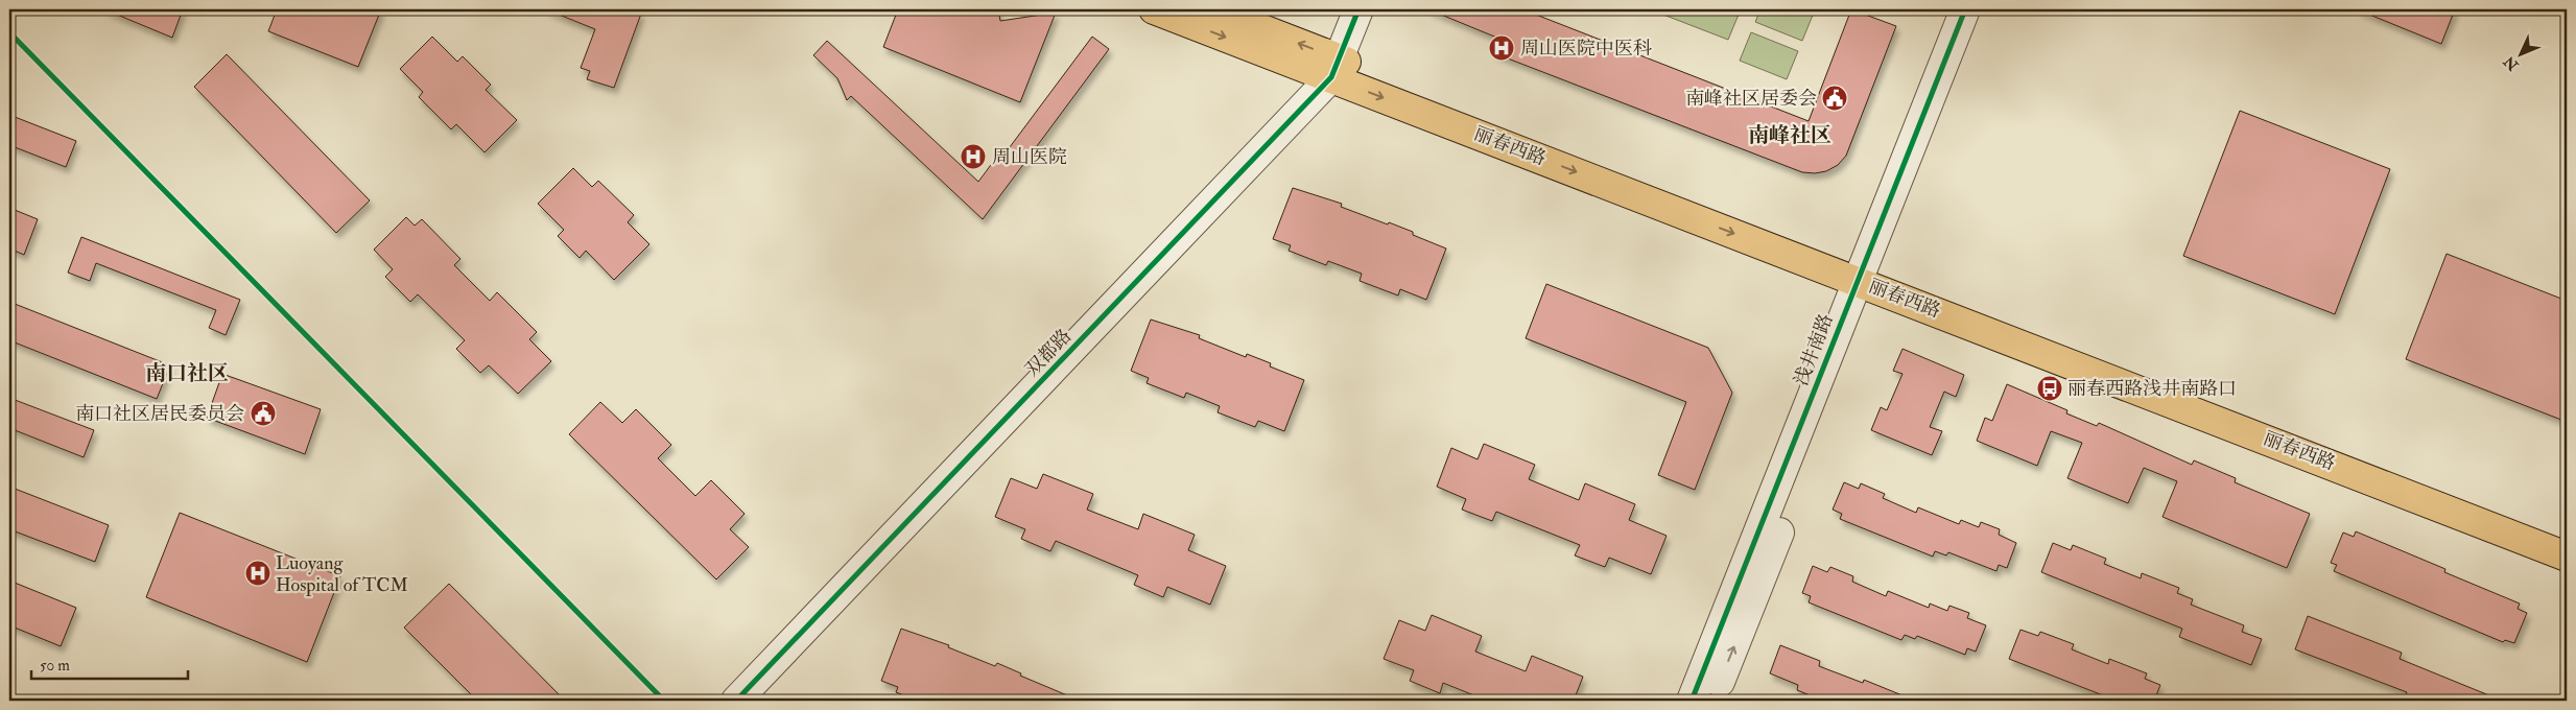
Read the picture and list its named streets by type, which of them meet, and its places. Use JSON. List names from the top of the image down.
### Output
{
  "streets": {
    "main road": ["丽春西路"],
    "street": ["浅井南路", "双都路"]
  },
  "crossings": [
    ["丽春西路", "浅井南路"],
    ["丽春西路", "双都路"]
  ],
  "districts": ["南峰社区", "南口社区"],
  "places": {
    "hospital": ["周山医院中医科", "周山医院", "Luoyang Hospital of TCM"],
    "public building": ["南峰社区居委会", "南口社区居民委员会"],
    "bus stop": ["丽春西路浅井南路口"]
  },
  "scale_bar": "50 m",
  "north": "bottom left"
}
